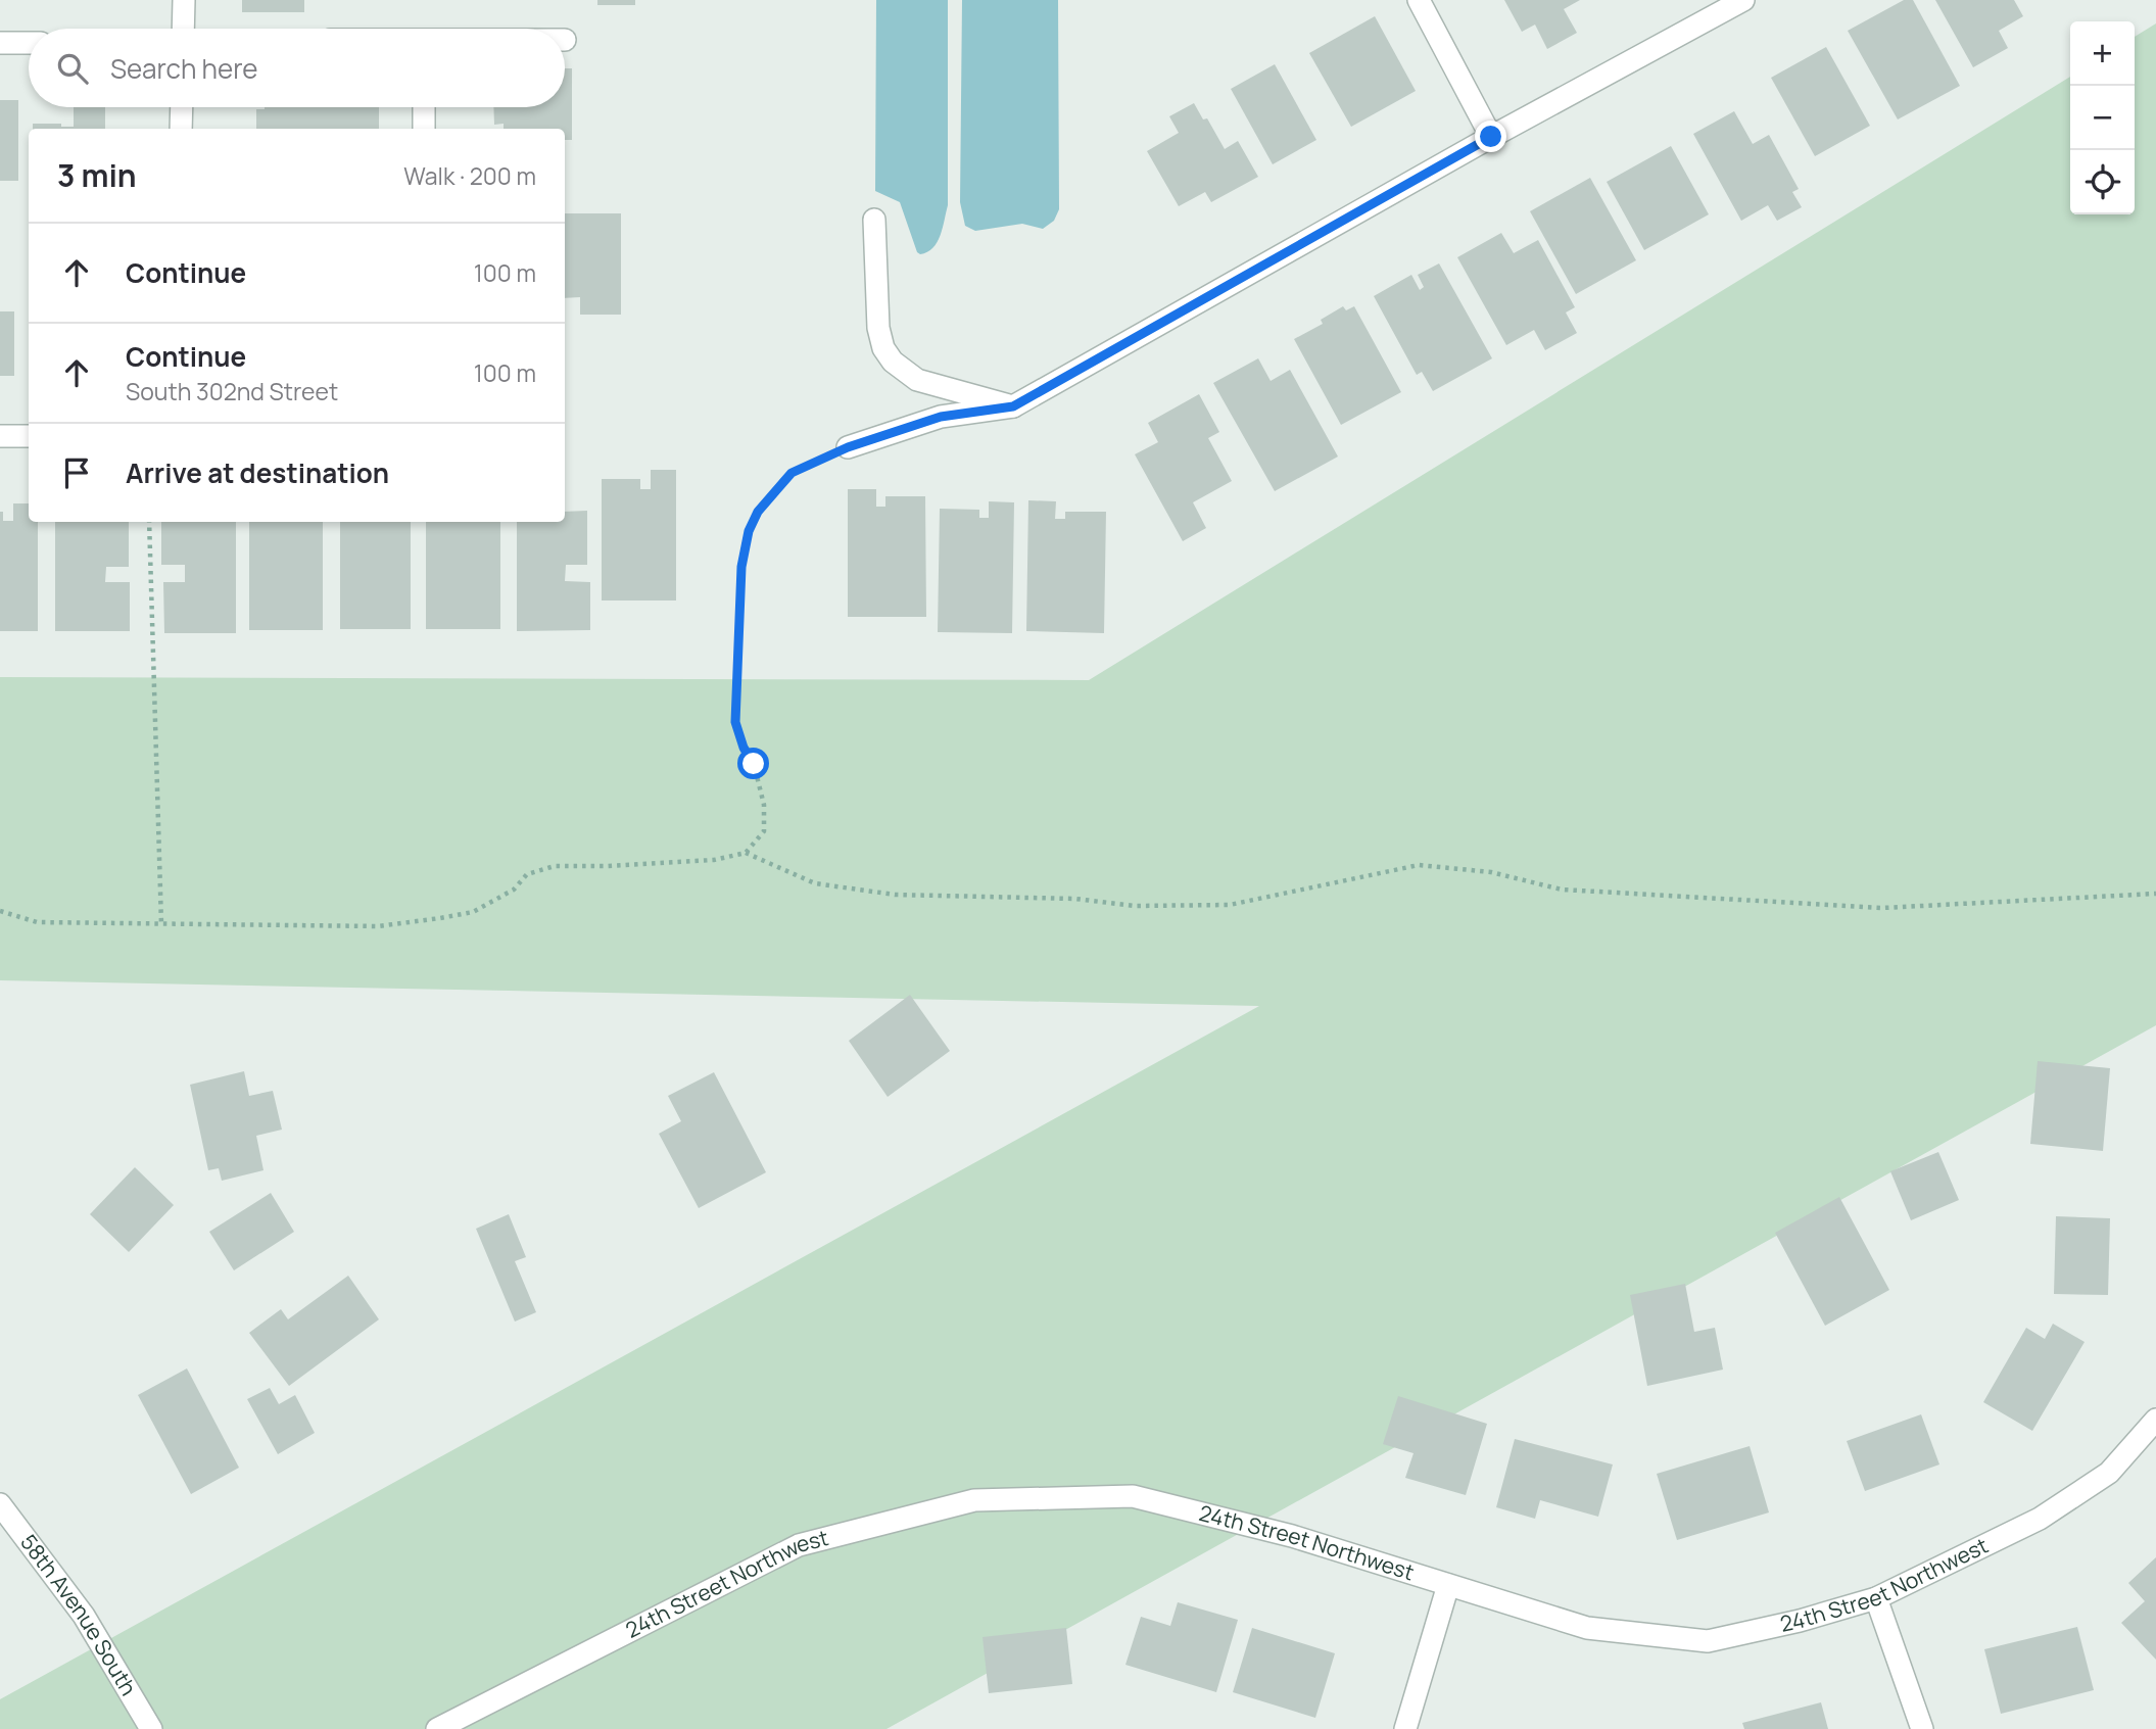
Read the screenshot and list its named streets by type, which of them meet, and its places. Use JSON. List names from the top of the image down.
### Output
{
  "streets": {
    "street": ["24th Street Northwest", "58th Avenue South"]
  },
  "page": {
    "map_buttons": ["+", "−"],
    "search": "Search here",
    "heading": ["3 min", "Walk · 200 m"],
    "list": [
      ["Continue", "100 m"],
      ["Continue", "South 302nd Street", "100 m"],
      "Arrive at destination"
    ]
  }
}
